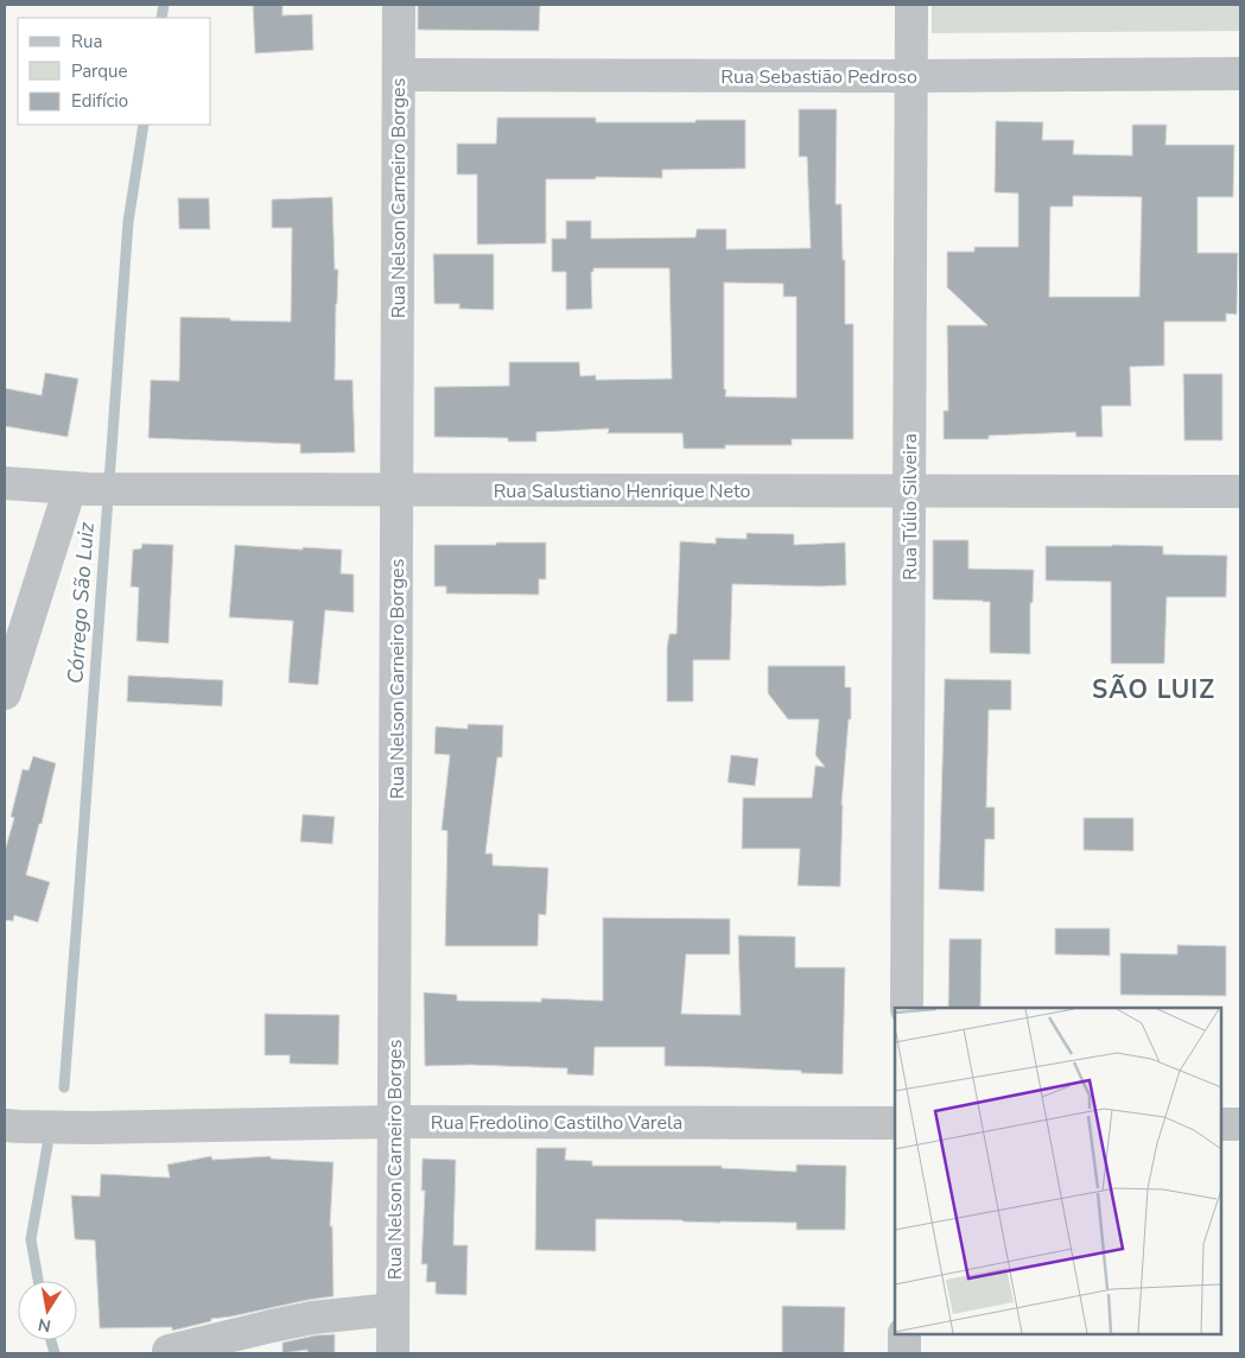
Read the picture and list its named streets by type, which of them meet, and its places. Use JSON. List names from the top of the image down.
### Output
{
  "streets": {
    "street": [
      "Rua Sebastião Pedroso",
      "Rua Nelson Carneiro Borges",
      "Rua Salustiano Henrique Neto",
      "Rua Túlio Silveira",
      "Rua Fredolino Castilho Varela"
    ]
  },
  "crossings": [
    ["Rua Sebastião Pedroso", "Rua Nelson Carneiro Borges"],
    ["Rua Sebastião Pedroso", "Rua Túlio Silveira"],
    ["Rua Nelson Carneiro Borges", "Rua Salustiano Henrique Neto"],
    ["Rua Nelson Carneiro Borges", "Rua Fredolino Castilho Varela"],
    ["Rua Salustiano Henrique Neto", "Rua Túlio Silveira"]
  ],
  "districts": ["SÃO LUIZ"],
  "water": ["Córrego São Luiz"],
  "legend": ["Rua", "Parque", "Edifício"],
  "north": "bottom"
}
